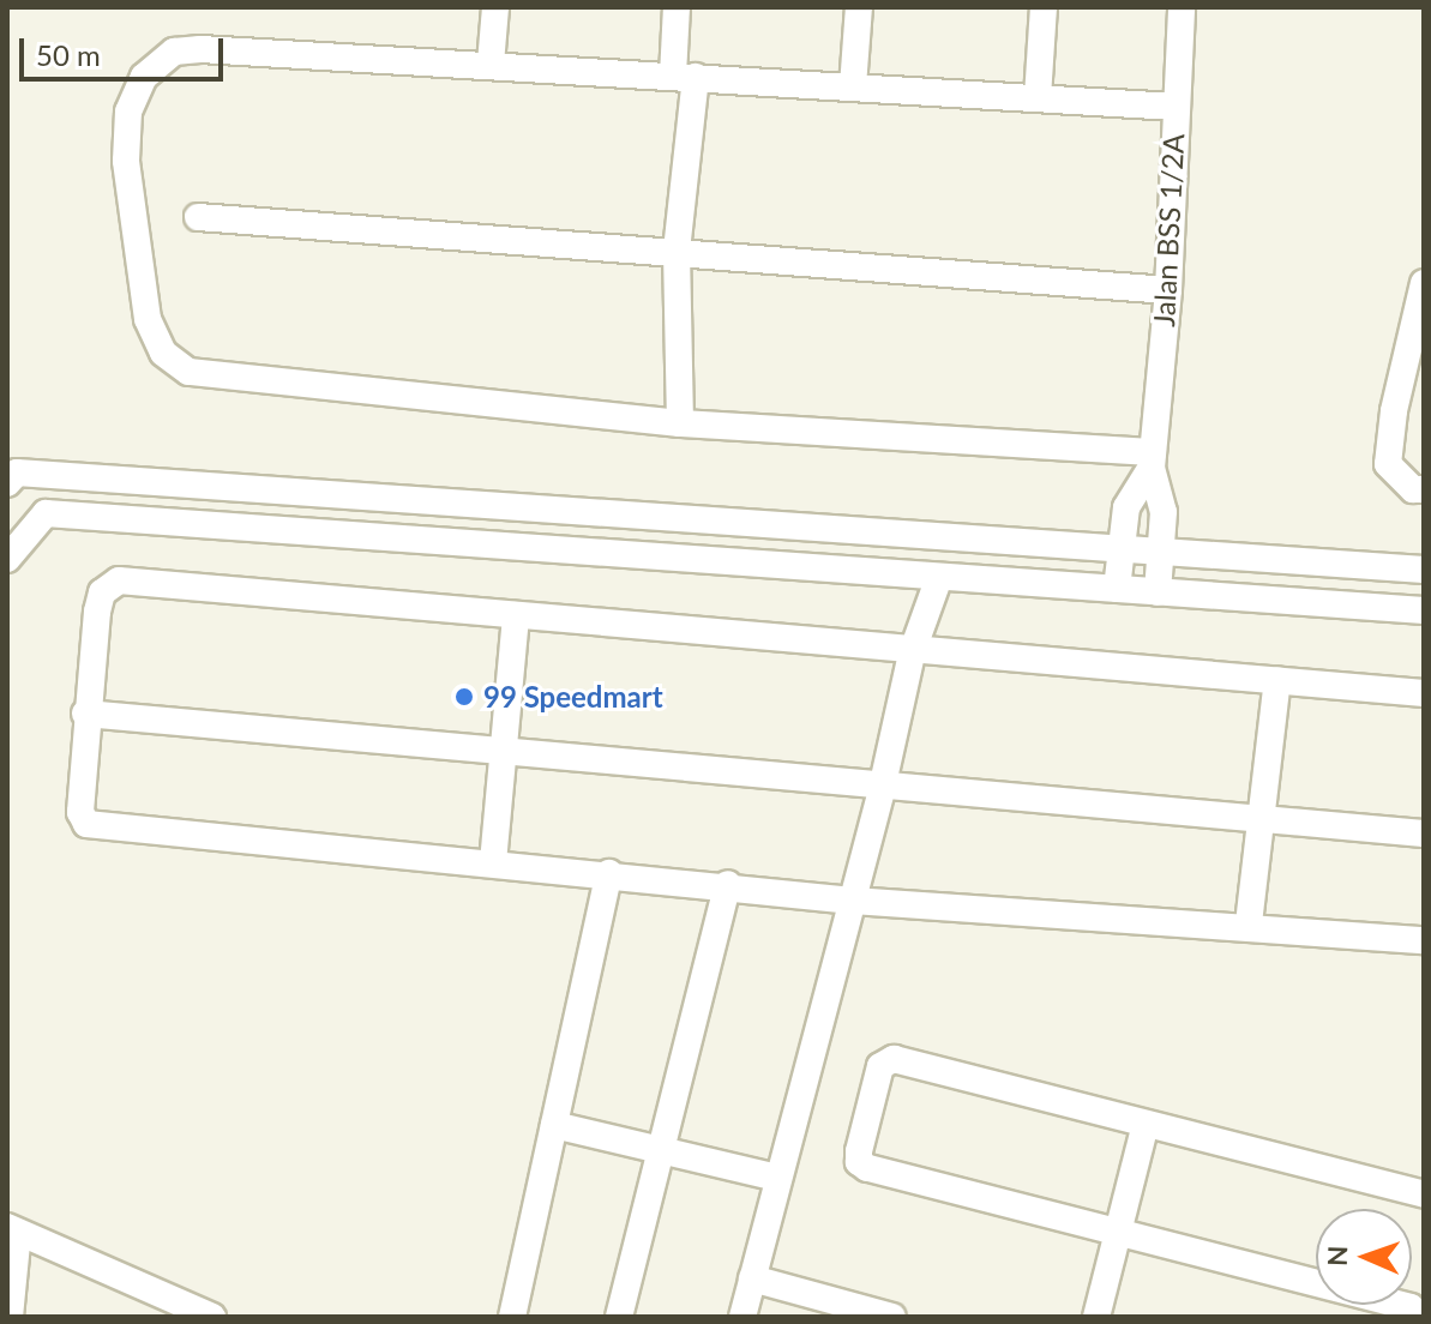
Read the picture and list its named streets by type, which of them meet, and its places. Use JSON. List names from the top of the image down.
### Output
{
  "streets": {
    "street": ["Jalan BSS 1/2A"]
  },
  "places": ["99 Speedmart"],
  "scale_bar": "50 m",
  "north": "left"
}
